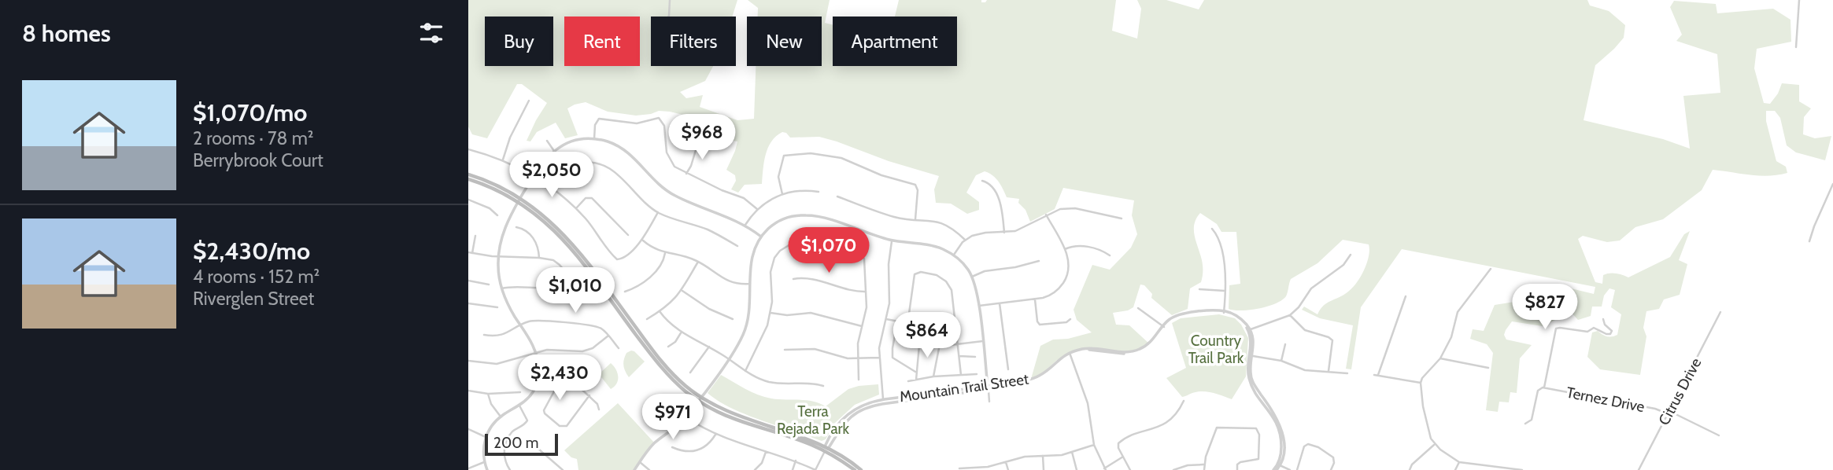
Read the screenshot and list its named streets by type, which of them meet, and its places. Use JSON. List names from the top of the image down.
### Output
{
  "streets": {
    "street": ["Mountain Trail Street", "Citrus Drive", "Ternez Drive"]
  },
  "crossings": [
    ["Citrus Drive", "Ternez Drive"]
  ],
  "parks": ["Country Trail Park", "Terra Rejada Park"],
  "scale_bar": "200 m",
  "page": {
    "heading": "8 homes",
    "chip": [
      "Buy",
      "Rent",
      "Filters",
      "New",
      "Apartment"
    ],
    "list": [
      {
        "name": "$1,070/mo",
        "note": "2 rooms · 78 m² · Berrybrook Court"
      },
      {
        "name": "$2,430/mo",
        "note": "4 rooms · 152 m² · Riverglen Street"
      }
    ],
    "price": [
      "$968",
      "$2,050",
      "$1,070",
      "$1,010",
      "$827",
      "$864",
      "$2,430",
      "$971"
    ],
    "scale": "200 m"
  }
}
